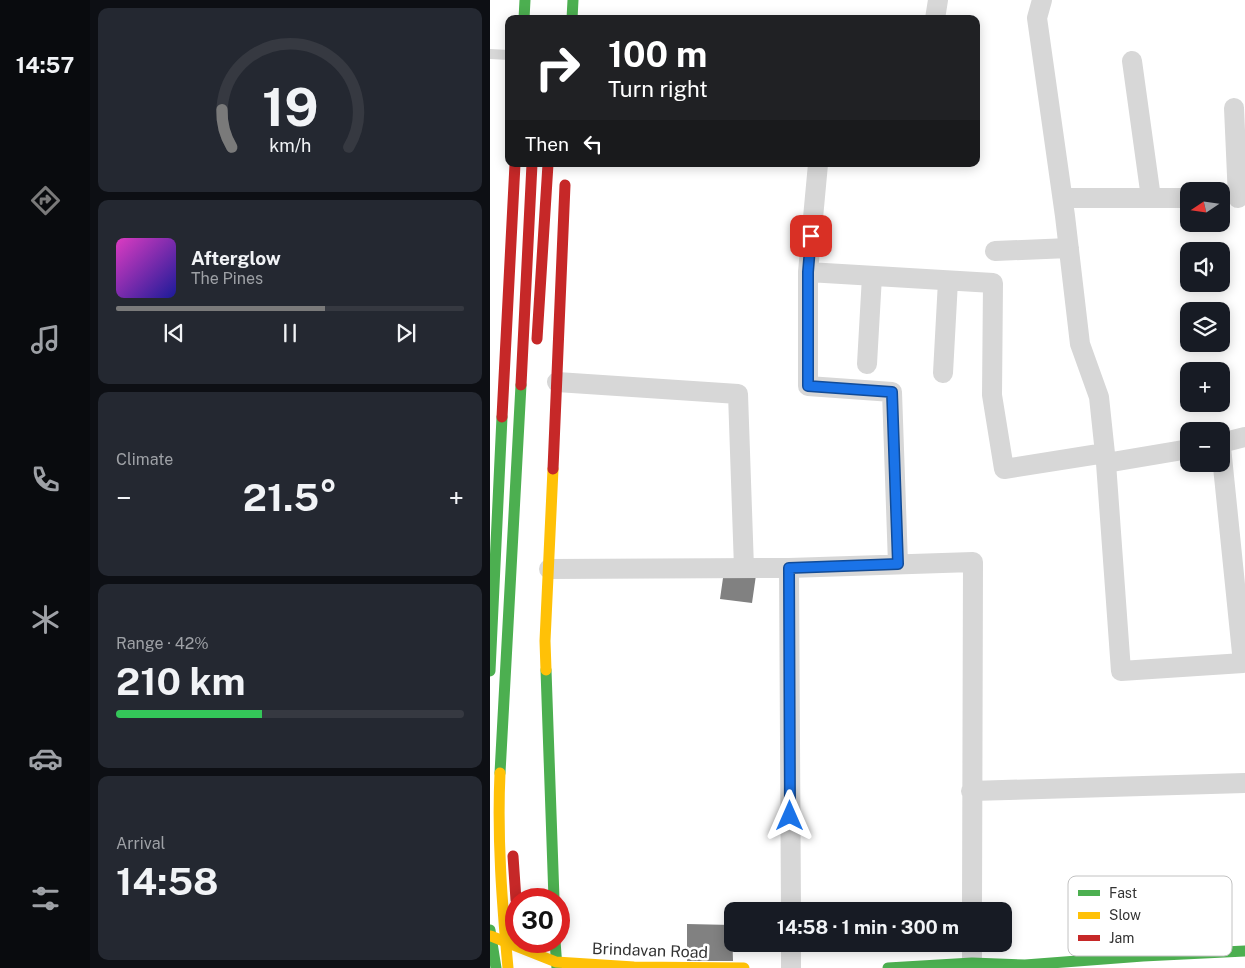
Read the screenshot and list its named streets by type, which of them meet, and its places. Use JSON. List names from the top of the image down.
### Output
{
  "streets": {
    "main road": ["Brindavan Road"]
  },
  "legend": ["Fast", "Slow", "Jam"],
  "north": "left",
  "page": {
    "tabs": "14:57",
    "turn": ["100 m", "Turn right"],
    "then": "Then",
    "map_buttons": ["+", "−"],
    "song": ["Afterglow", "The Pines"],
    "tile": [
      "Climate",
      ["Range · 42%", "210 km"],
      ["Arrival", "14:58"]
    ],
    "heat": ["−", "21.5°", "+"],
    "limit": "30",
    "trip": "14:58 · 1 min · 300 m",
    "gauge": ["19", "km/h"]
  }
}
